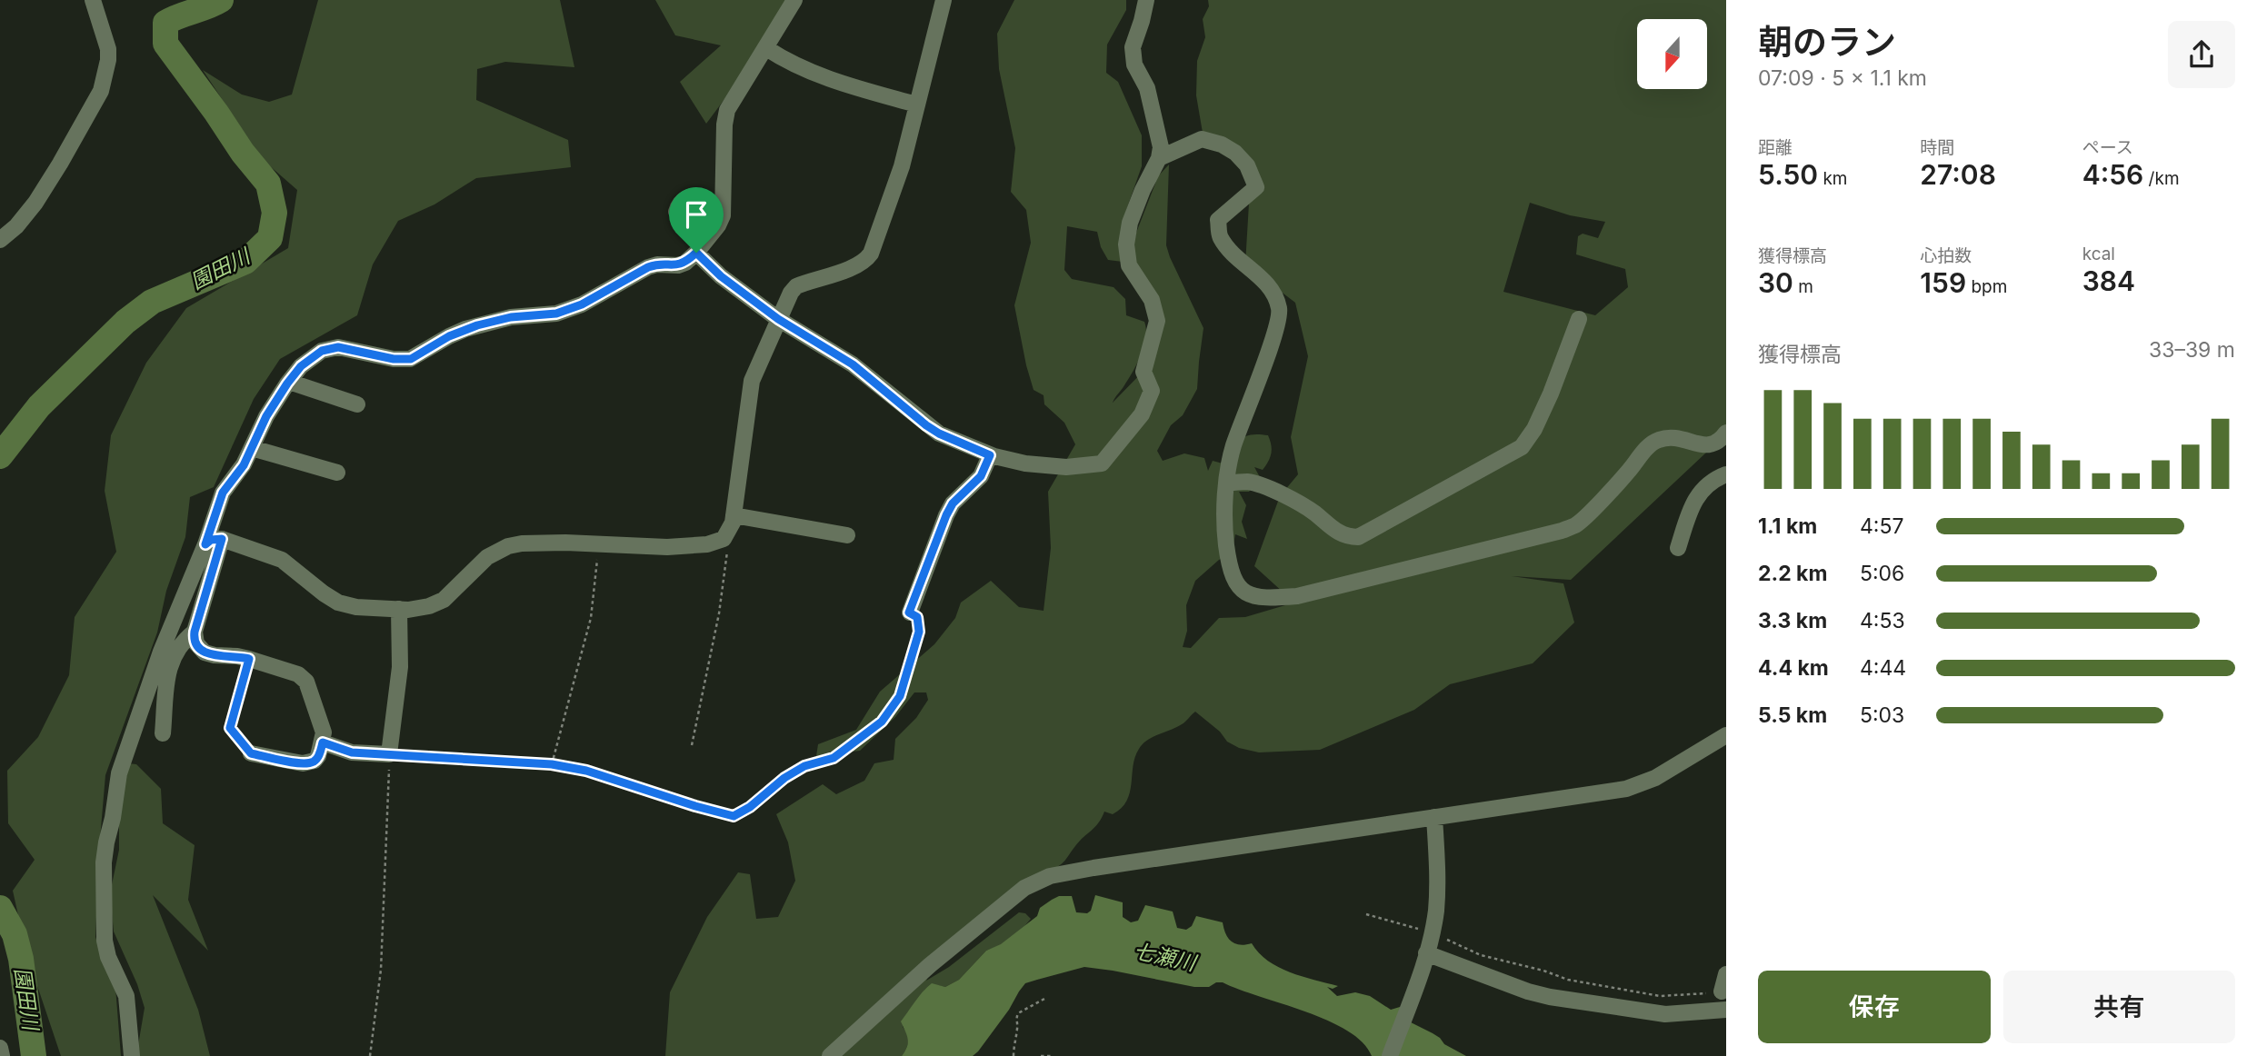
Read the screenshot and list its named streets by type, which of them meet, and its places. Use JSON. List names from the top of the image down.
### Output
{
  "water": ["園田川", "七瀬川"],
  "north": "bottom",
  "page": {
    "heading": ["朝のラン", "07:09 · 5 × 1.1 km"],
    "stats": [
      ["距離", "5.50 km"],
      ["時間", "27:08"],
      ["ペース", "4:56 /km"],
      ["獲得標高", "30 m"],
      ["心拍数", "159 bpm"],
      ["kcal", "384"]
    ],
    "chart": ["獲得標高", "33–39 m"],
    "list": [
      {
        "name": "1.1 km",
        "note": "4:57"
      },
      {
        "name": "2.2 km",
        "note": "5:06"
      },
      {
        "name": "3.3 km",
        "note": "4:53"
      },
      {
        "name": "4.4 km",
        "note": "4:44"
      },
      {
        "name": "5.5 km",
        "note": "5:03"
      }
    ],
    "buttons": ["保存", "共有"]
  }
}
